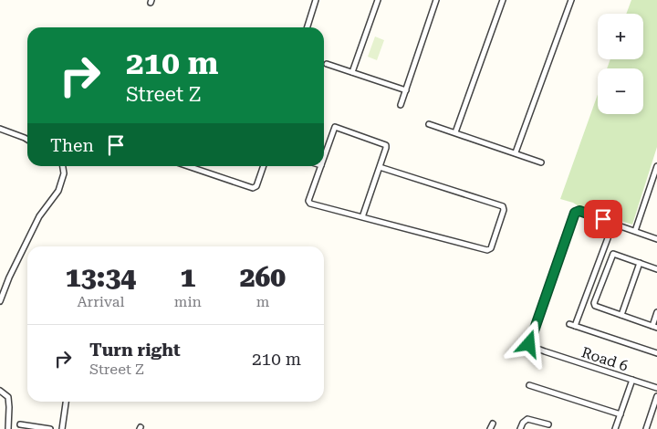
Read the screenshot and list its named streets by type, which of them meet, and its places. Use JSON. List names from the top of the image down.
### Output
{
  "streets": {
    "street": ["Road 6"]
  },
  "page": {
    "map_buttons": ["+", "−"],
    "turn": ["210 m", "Street Z"],
    "then": "Then",
    "eta": [
      "13:34",
      "Arrival",
      "1",
      "min",
      "260",
      "m"
    ],
    "list": [
      {
        "name": "Turn right",
        "note": "Street Z",
        "value": "210 m"
      }
    ]
  }
}
